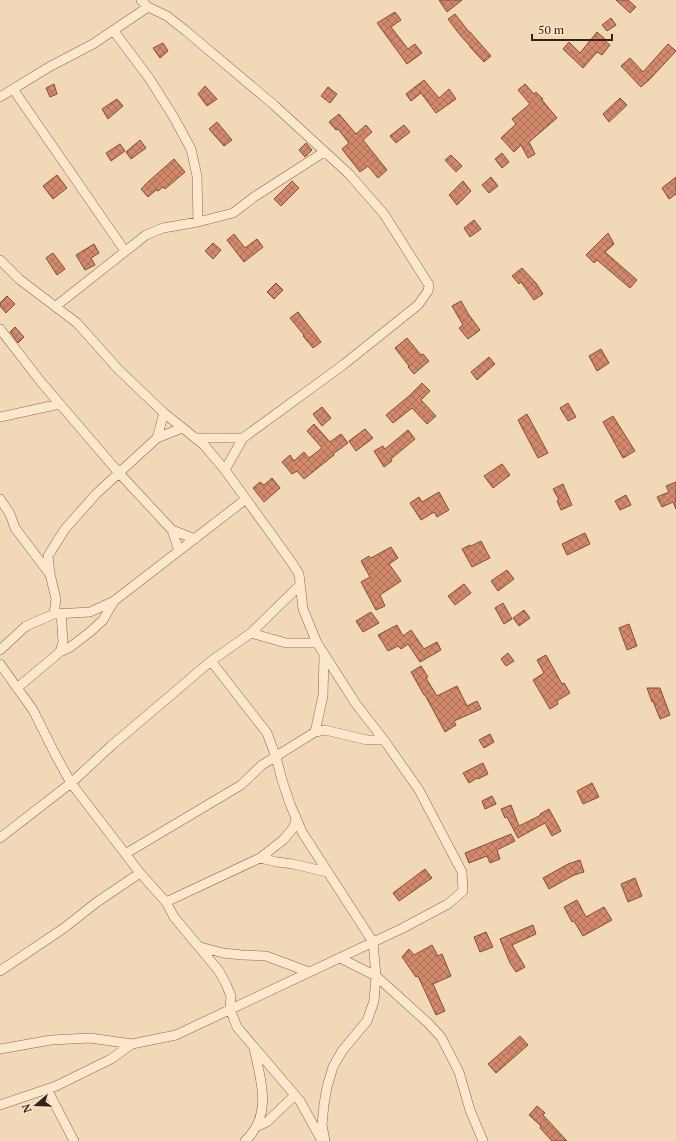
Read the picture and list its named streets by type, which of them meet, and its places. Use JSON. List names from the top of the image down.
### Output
{
  "scale_bar": "50 m",
  "north": "left"
}
